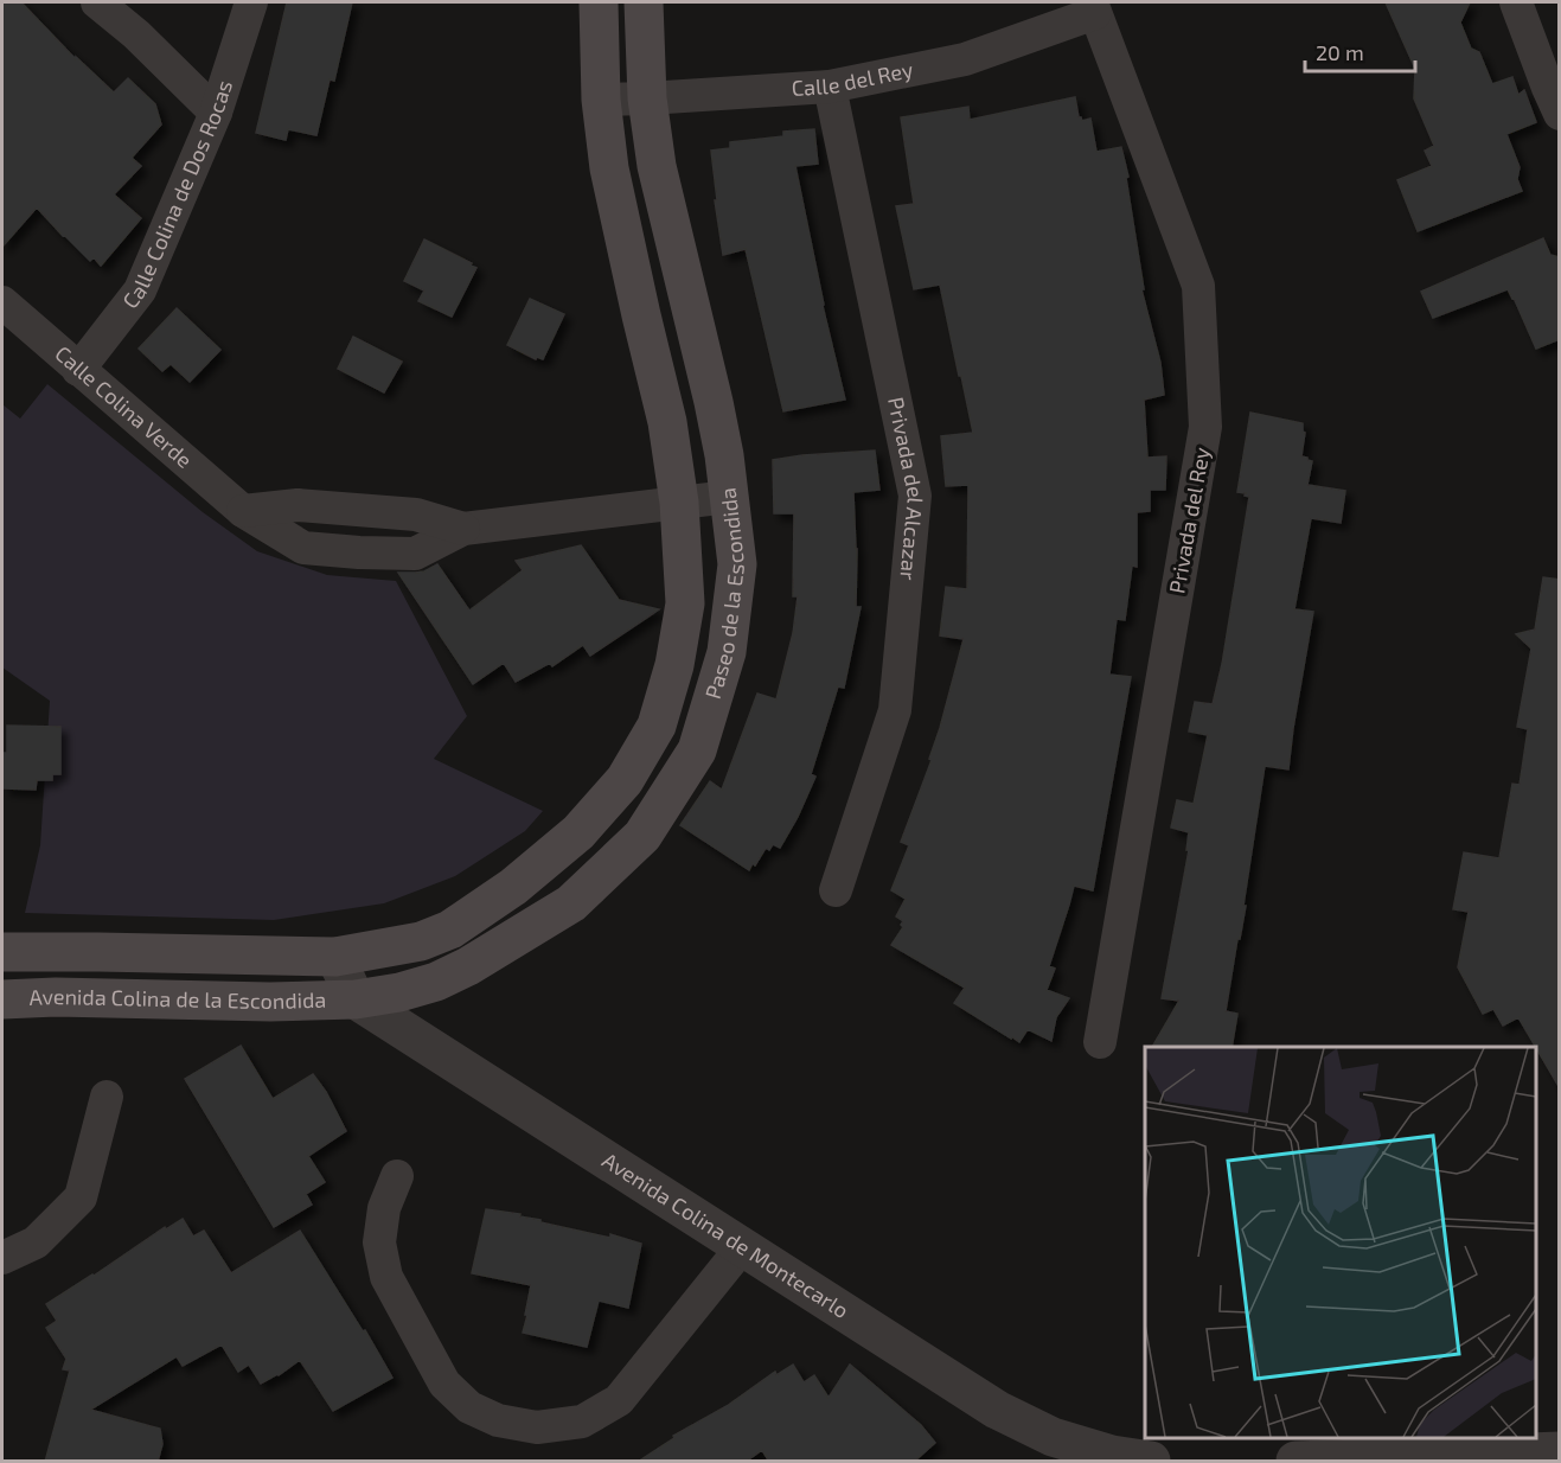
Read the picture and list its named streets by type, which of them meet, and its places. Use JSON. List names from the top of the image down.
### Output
{
  "streets": {
    "main road": ["Paseo de la Escondida", "Avenida Colina de la Escondida"],
    "street": [
      "Calle del Rey",
      "Calle Colina de Dos Rocas",
      "Calle Colina Verde",
      "Privada del Alcazar",
      "Privada del Rey",
      "Avenida Colina de Montecarlo"
    ]
  },
  "crossings": [
    ["Calle del Rey", "Privada del Alcazar"],
    ["Calle del Rey", "Privada del Rey"],
    ["Calle del Rey", "Paseo de la Escondida"],
    ["Calle Colina de Dos Rocas", "Calle Colina Verde"],
    ["Calle Colina Verde", "Paseo de la Escondida"],
    ["Paseo de la Escondida", "Avenida Colina de la Escondida"],
    ["Paseo de la Escondida", "Avenida Colina de Montecarlo"],
    ["Avenida Colina de la Escondida", "Avenida Colina de Montecarlo"]
  ],
  "scale_bar": "20 m"
}
